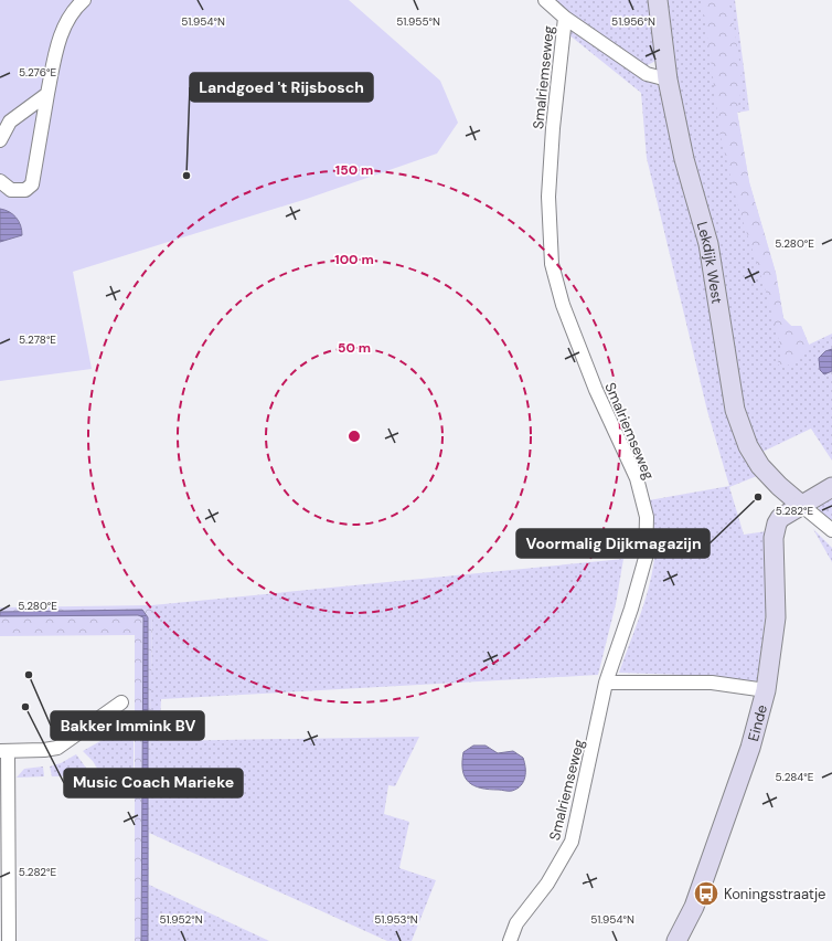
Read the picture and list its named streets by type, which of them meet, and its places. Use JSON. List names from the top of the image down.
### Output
{
  "streets": {
    "street": ["Smalriemseweg", "Lekdijk West", "Einde"]
  },
  "crossings": [
    ["Smalriemseweg", "Lekdijk West"],
    ["Lekdijk West", "Einde"]
  ],
  "places": {
    "other": [
      "Landgoed 't Rijsbosch",
      "Voormalig Dijkmagazijn",
      "Bakker Immink BV",
      "Music Coach Marieke"
    ],
    "bus stop": ["Koningsstraatje"]
  },
  "coordinates": [
    "51.954°N",
    "51.955°N",
    "51.956°N",
    "5.276°E",
    "5.280°E",
    "5.278°E",
    "5.282°E",
    "5.284°E",
    "51.952°N",
    "51.953°N"
  ],
  "rings": ["150 m", "100 m", "50 m"]
}
